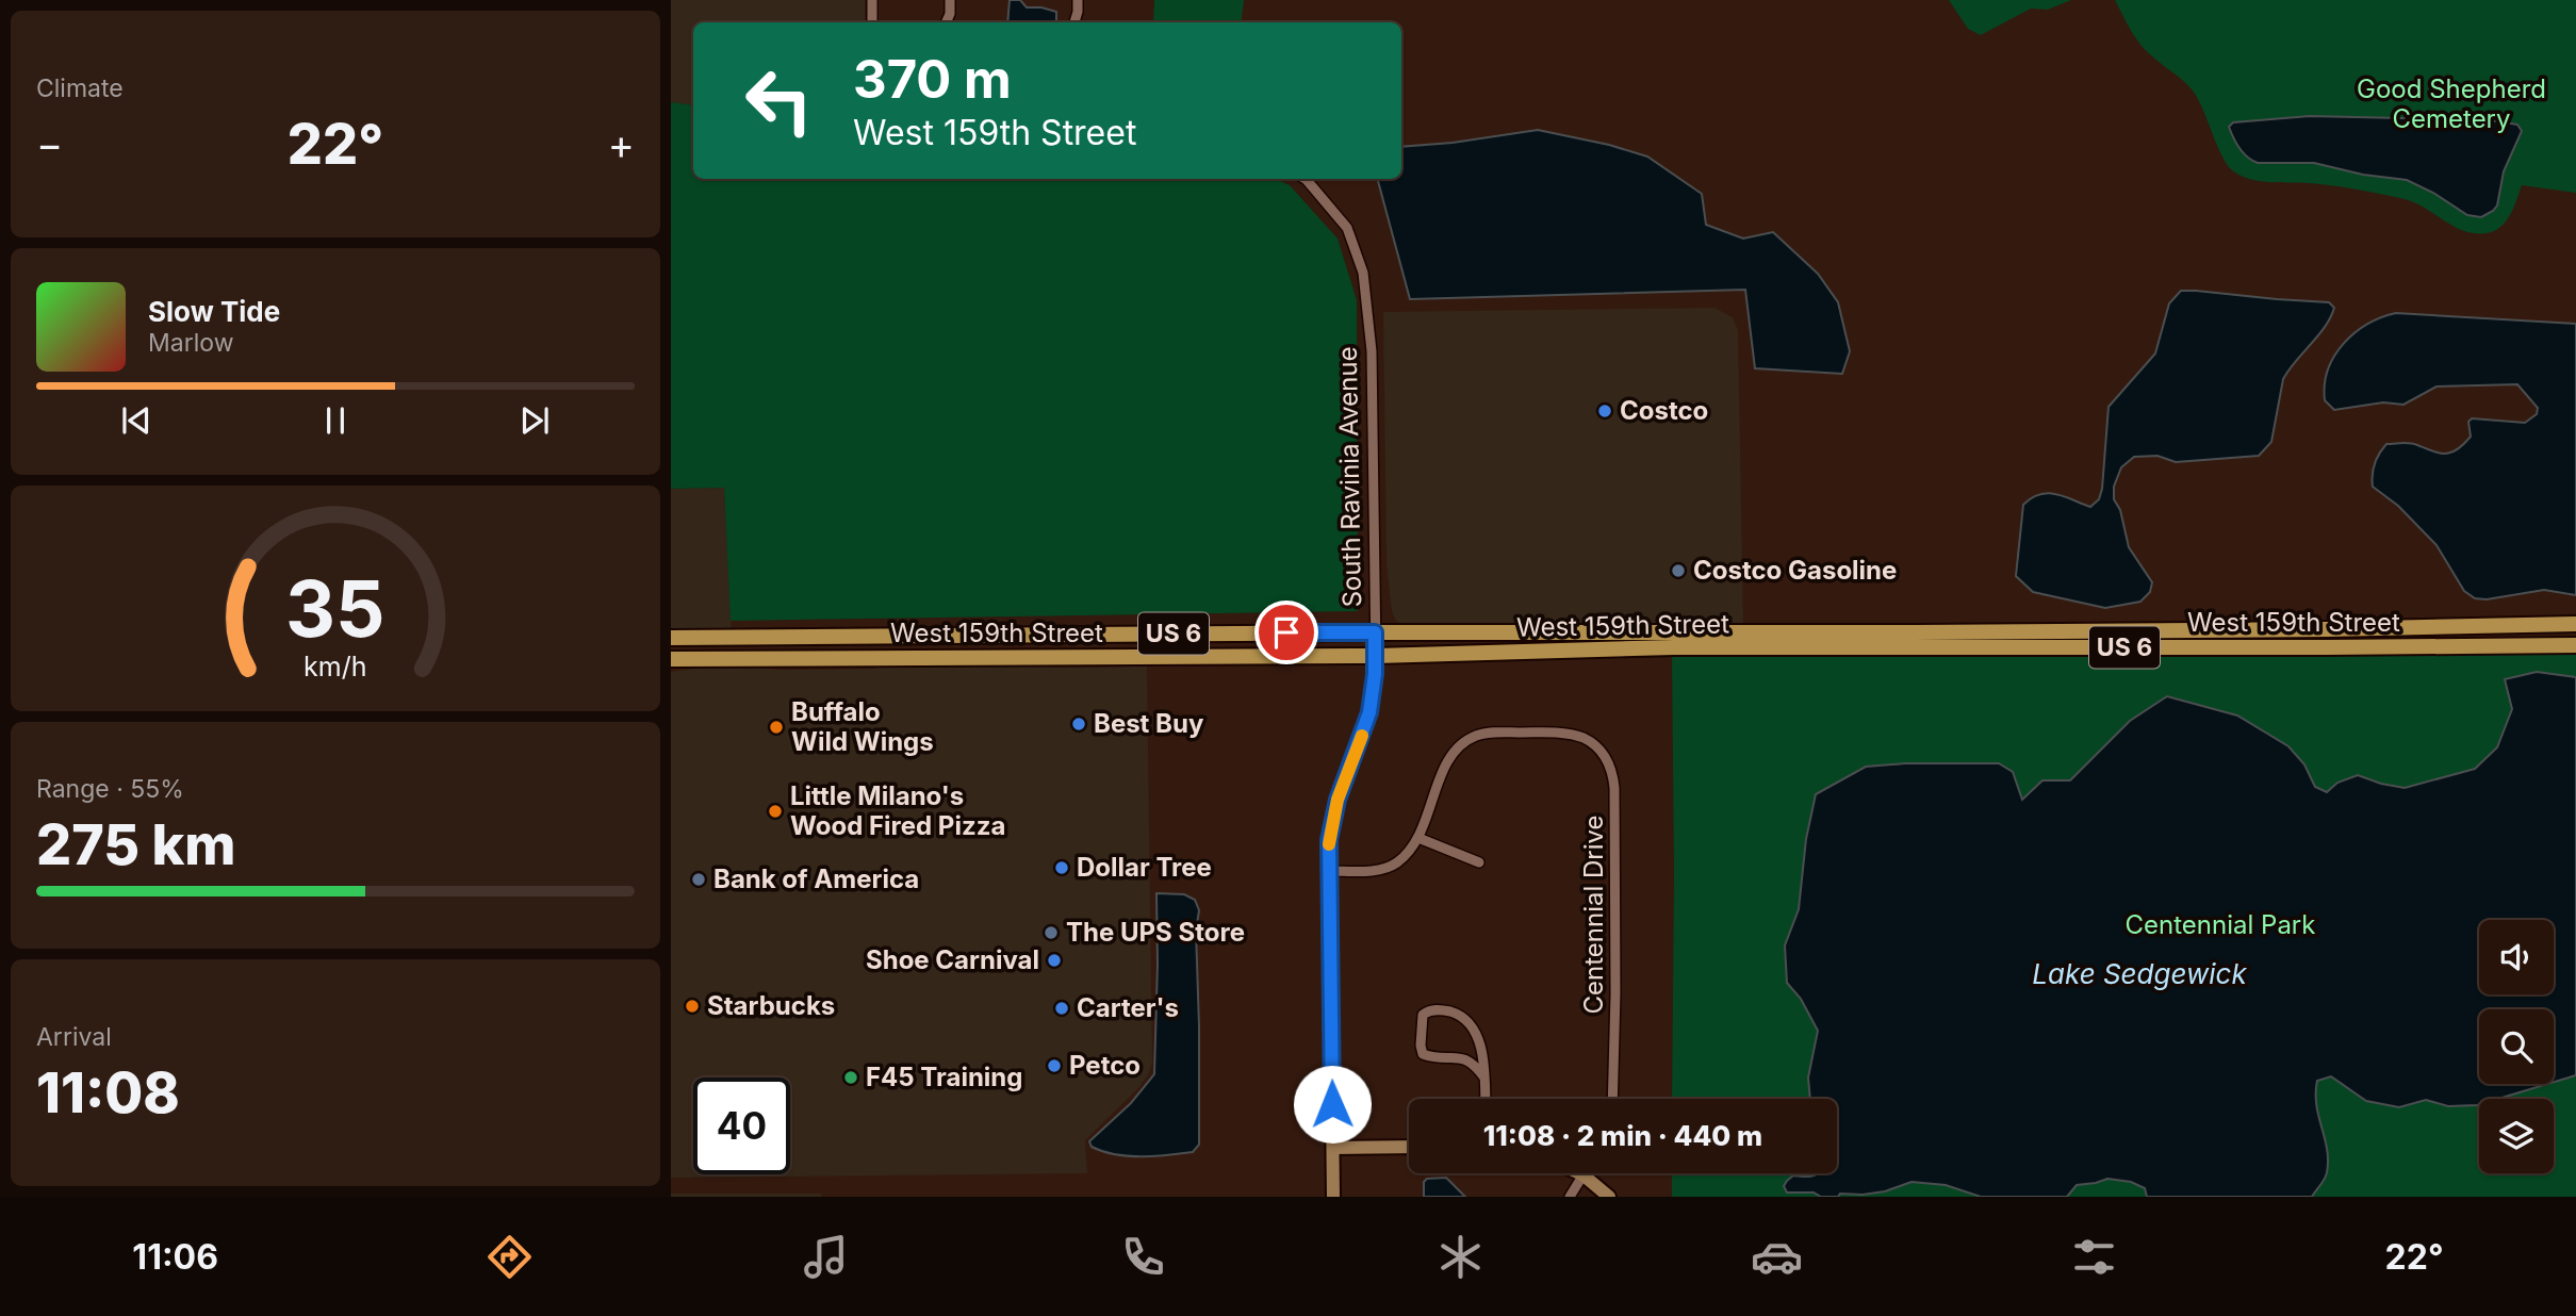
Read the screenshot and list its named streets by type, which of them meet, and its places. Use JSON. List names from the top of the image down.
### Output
{
  "streets": {
    "main road": ["West 159th Street", "US 6"],
    "street": ["South Ravinia Avenue", "Centennial Drive"]
  },
  "crossings": [
    ["South Ravinia Avenue", "West 159th Street"]
  ],
  "water": ["Lake Sedgewick"],
  "parks": ["Good Shepherd Cemetery", "Centennial Park"],
  "places": [
    "Costco",
    "Costco Gasoline",
    "Best Buy",
    "Buffalo Wild Wings",
    "Little Milano's Wood Fired Pizza",
    "Dollar Tree",
    "Bank of America",
    "The UPS Store",
    "Shoe Carnival",
    "Starbucks",
    "Carter's",
    "Petco",
    "F45 Training"
  ],
  "page": {
    "tile": [
      "Climate",
      ["Range · 55%", "275 km"],
      ["Arrival", "11:08"]
    ],
    "turn": ["370 m", "West 159th Street"],
    "heat": ["−", "22°", "+"],
    "song": ["Slow Tide", "Marlow"],
    "limit": "40",
    "trip": "11:08 · 2 min · 440 m",
    "tabs": ["11:06", "22°"],
    "gauge": ["35", "km/h"]
  }
}
